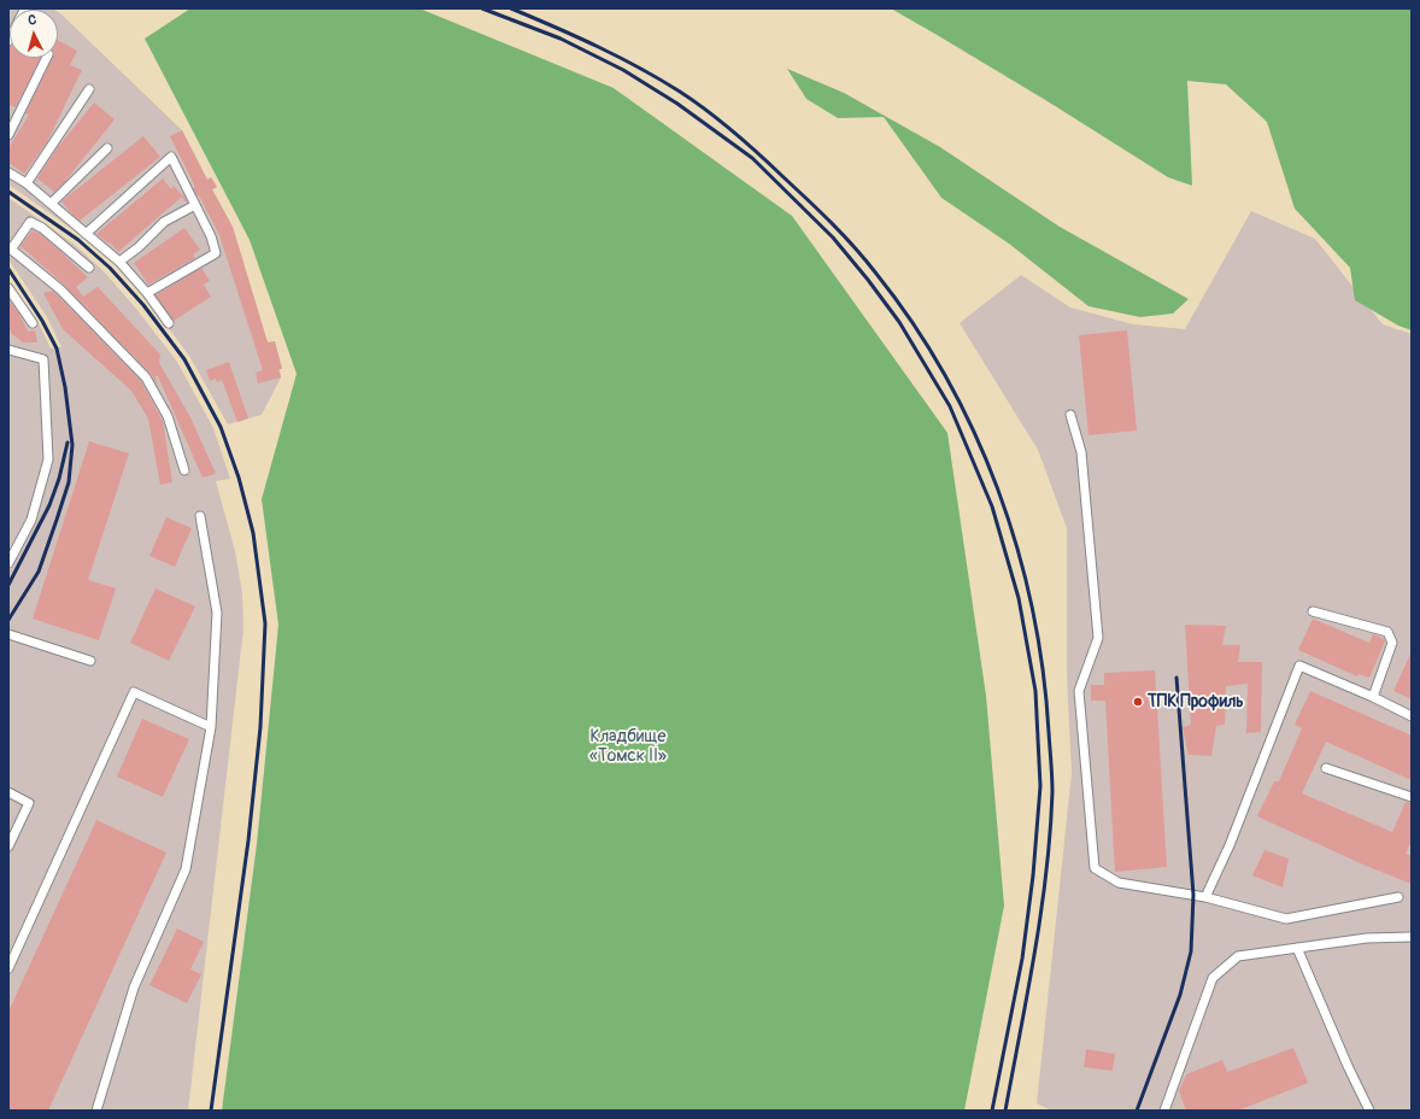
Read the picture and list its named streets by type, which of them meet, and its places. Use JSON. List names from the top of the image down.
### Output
{
  "parks": ["Кладбище «Томск II»"],
  "places": ["ТПК Профиль"],
  "north": "top"
}
